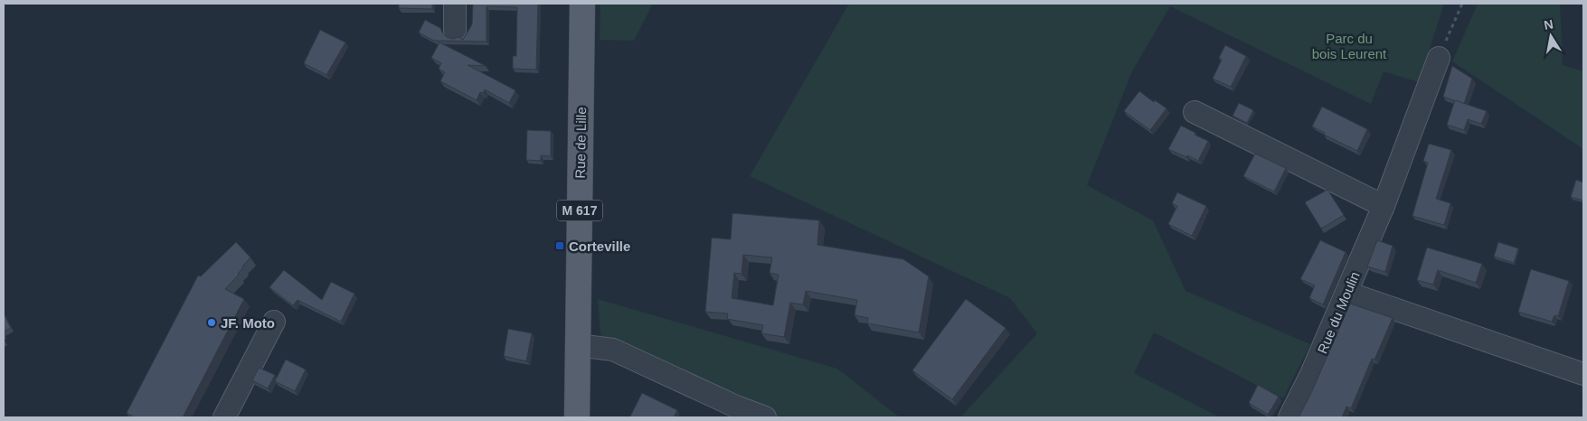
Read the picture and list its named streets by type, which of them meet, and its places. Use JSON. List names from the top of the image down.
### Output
{
  "streets": {
    "main road": ["Rue de Lille", "M 617"],
    "street": ["Rue du Moulin"]
  },
  "parks": ["Parc du bois Leurent"],
  "places": {
    "transit": ["Corteville"],
    "other": ["JF. Moto"]
  },
  "north": "top"
}
